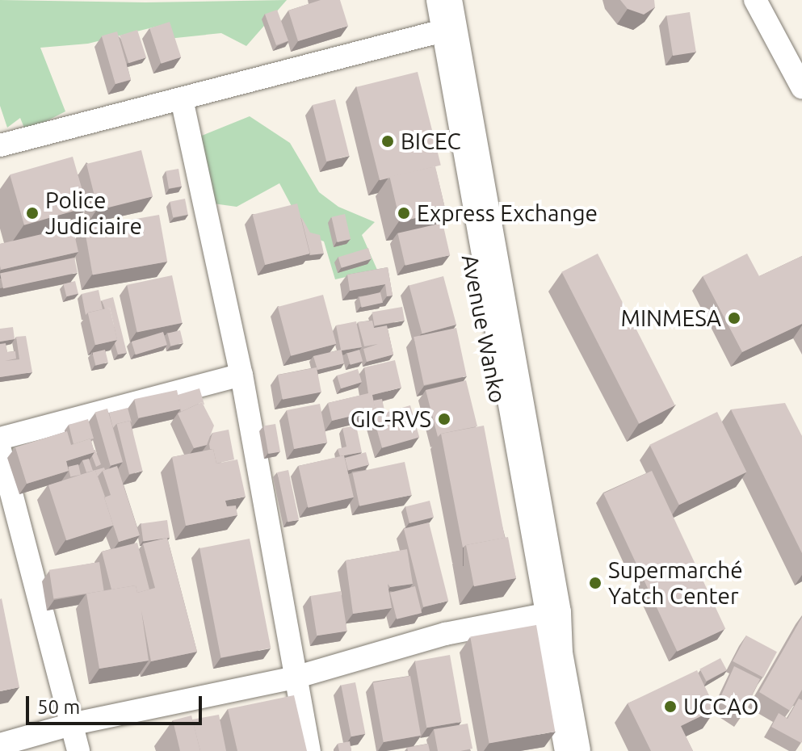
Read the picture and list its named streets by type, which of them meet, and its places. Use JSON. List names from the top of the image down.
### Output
{
  "streets": {
    "highway": ["Avenue Wanko"]
  },
  "places": [
    "BICEC",
    "Police Judiciaire",
    "Express Exchange",
    "MINMESA",
    "GIC-RVS",
    "Supermarché Yatch Center",
    "UCCAO"
  ],
  "scale_bar": "50 m"
}
